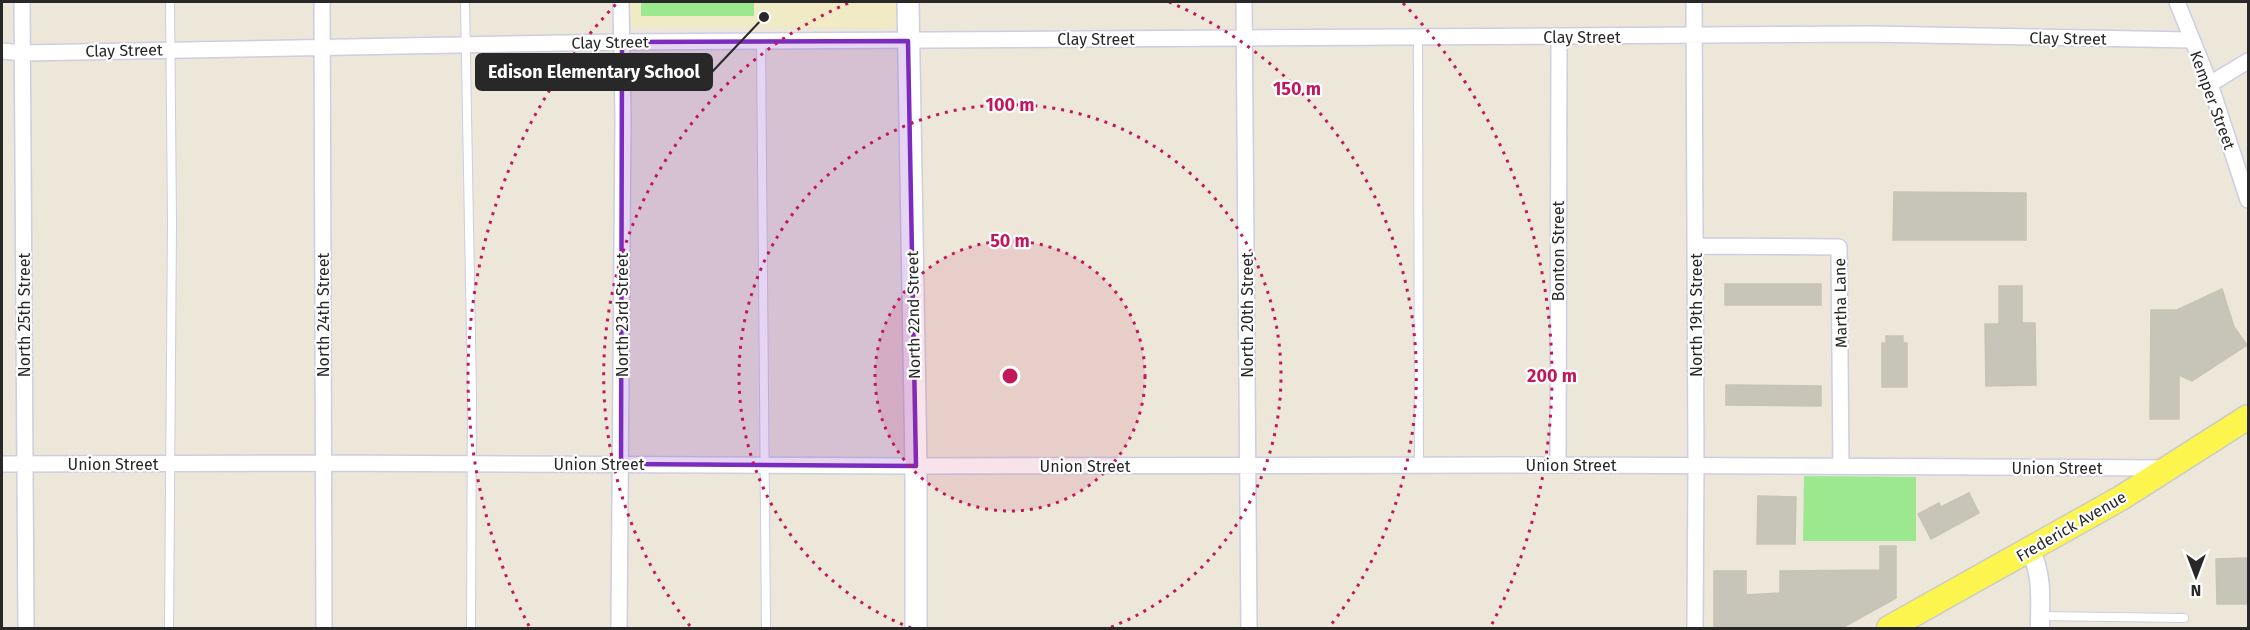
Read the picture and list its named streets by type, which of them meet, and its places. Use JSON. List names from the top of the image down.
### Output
{
  "streets": {
    "main road": ["North 22nd Street", "Frederick Avenue"],
    "street": [
      "Clay Street",
      "Kemper Street",
      "Bonton Street",
      "Martha Lane",
      "North 25th Street",
      "North 24th Street",
      "North 23rd Street",
      "North 20th Street",
      "North 19th Street",
      "Union Street"
    ]
  },
  "crossings": [
    ["Clay Street", "Kemper Street"],
    ["Clay Street", "Bonton Street"],
    ["Clay Street", "North 25th Street"],
    ["Clay Street", "North 24th Street"],
    ["Clay Street", "North 23rd Street"],
    ["Clay Street", "North 22nd Street"],
    ["Clay Street", "North 20th Street"],
    ["Clay Street", "North 19th Street"],
    ["Bonton Street", "Union Street"],
    ["Martha Lane", "North 19th Street"],
    ["Martha Lane", "Union Street"],
    ["North 25th Street", "Union Street"],
    ["North 24th Street", "Union Street"],
    ["North 23rd Street", "Union Street"],
    ["North 22nd Street", "Union Street"],
    ["North 20th Street", "Union Street"],
    ["North 19th Street", "Union Street"],
    ["Union Street", "Frederick Avenue"]
  ],
  "places": ["Edison Elementary School"],
  "north": "bottom",
  "rings": [
    "150 m",
    "100 m",
    "50 m",
    "200 m"
  ]
}
